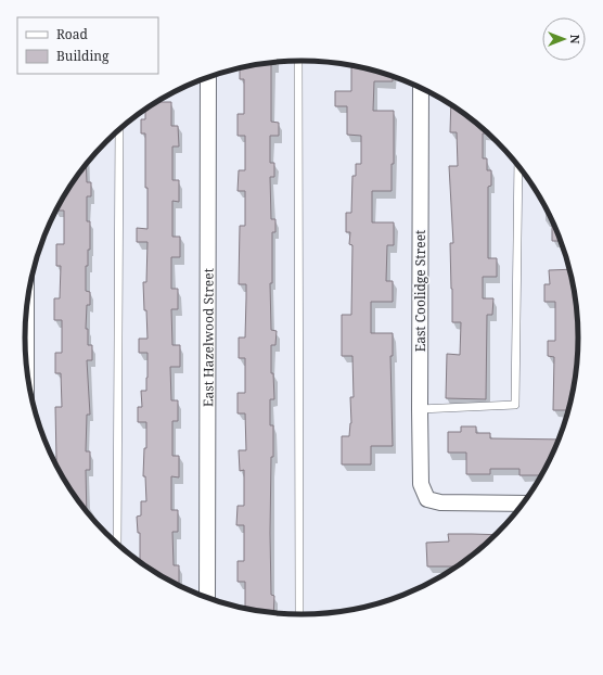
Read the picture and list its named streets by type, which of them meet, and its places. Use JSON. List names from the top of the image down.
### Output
{
  "streets": {
    "street": ["East Coolidge Street", "East Hazelwood Street"]
  },
  "legend": ["Road", "Building"],
  "north": "right"
}
